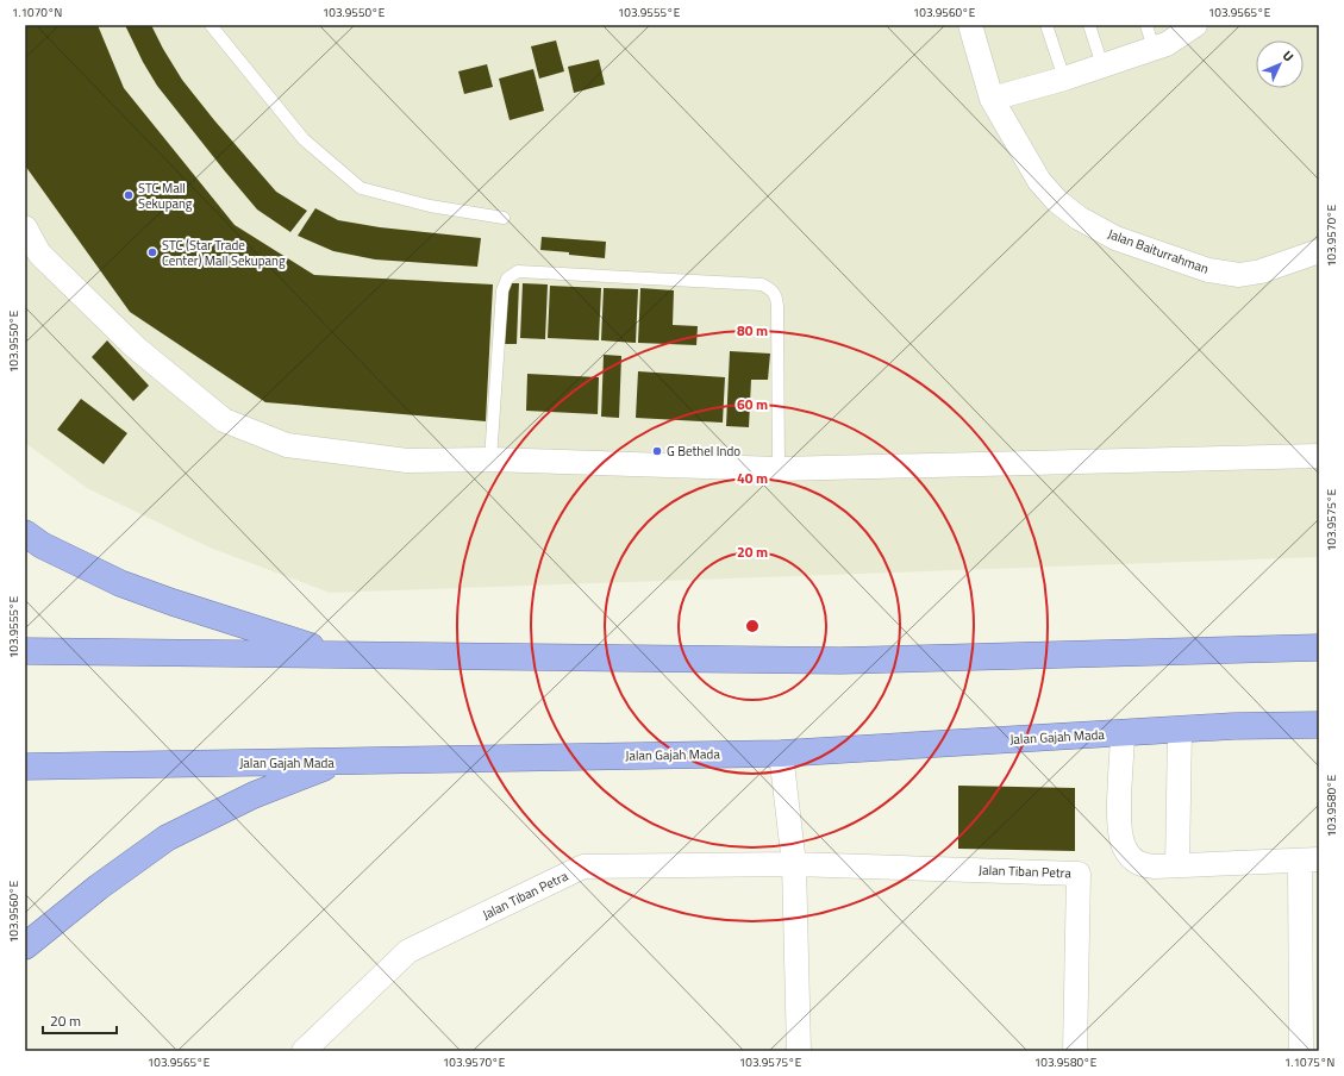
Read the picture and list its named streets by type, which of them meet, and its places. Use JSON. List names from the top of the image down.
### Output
{
  "streets": {
    "highway": ["Jalan Gajah Mada"],
    "street": ["Jalan Baiturrahman", "Jalan Tiban Petra"]
  },
  "places": ["STC Mall Sekupang", "STC (Star Trade Center) Mall Sekupang", "G Bethel Indo"],
  "scale_bar": "20 m",
  "north": "top right",
  "coordinates": [
    "1.1070°N",
    "103.9550°E",
    "103.9555°E",
    "103.9560°E",
    "103.9565°E",
    "103.9570°E",
    "103.9575°E",
    "103.9580°E",
    "1.1075°N"
  ],
  "rings": [
    "80 m",
    "60 m",
    "40 m",
    "20 m"
  ]
}
